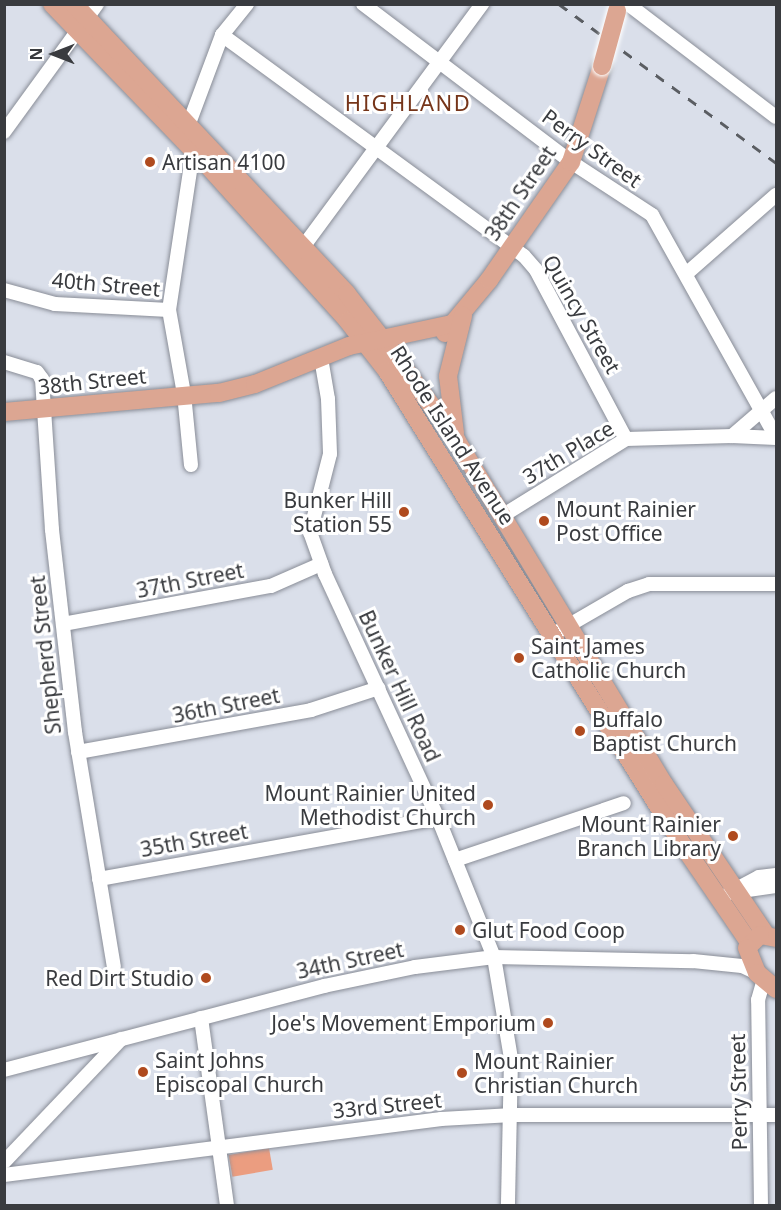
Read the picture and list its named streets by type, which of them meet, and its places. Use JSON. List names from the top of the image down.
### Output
{
  "streets": {
    "main road": ["38th Street", "Rhode Island Avenue"],
    "street": [
      "Perry Street",
      "40th Street",
      "Quincy Street",
      "37th Place",
      "37th Street",
      "Shepherd Street",
      "Bunker Hill Road",
      "36th Street",
      "35th Street",
      "34th Street",
      "33rd Street"
    ]
  },
  "crossings": [
    ["Perry Street", "38th Street"],
    ["Perry Street", "Rhode Island Avenue"],
    ["Perry Street", "37th Place"],
    ["Perry Street", "34th Street"],
    ["Perry Street", "33rd Street"],
    ["38th Street", "Quincy Street"],
    ["38th Street", "Rhode Island Avenue"],
    ["38th Street", "Shepherd Street"],
    ["38th Street", "Bunker Hill Road"],
    ["Quincy Street", "37th Place"],
    ["Rhode Island Avenue", "37th Place"],
    ["Rhode Island Avenue", "34th Street"],
    ["37th Street", "Shepherd Street"],
    ["37th Street", "Bunker Hill Road"],
    ["Shepherd Street", "36th Street"],
    ["Shepherd Street", "35th Street"],
    ["Bunker Hill Road", "36th Street"],
    ["Bunker Hill Road", "35th Street"],
    ["Bunker Hill Road", "34th Street"],
    ["Bunker Hill Road", "33rd Street"]
  ],
  "districts": ["HIGHLAND"],
  "places": [
    "Artisan 4100",
    "Bunker Hill Station 55",
    "Mount Rainier Post Office",
    "Saint James Catholic Church",
    "Buffalo Baptist Church",
    "Mount Rainier United Methodist Church",
    "Mount Rainier Branch Library",
    "Glut Food Coop",
    "Red Dirt Studio",
    "Joe's Movement Emporium",
    "Saint Johns Episcopal Church",
    "Mount Rainier Christian Church"
  ],
  "north": "left"
}
